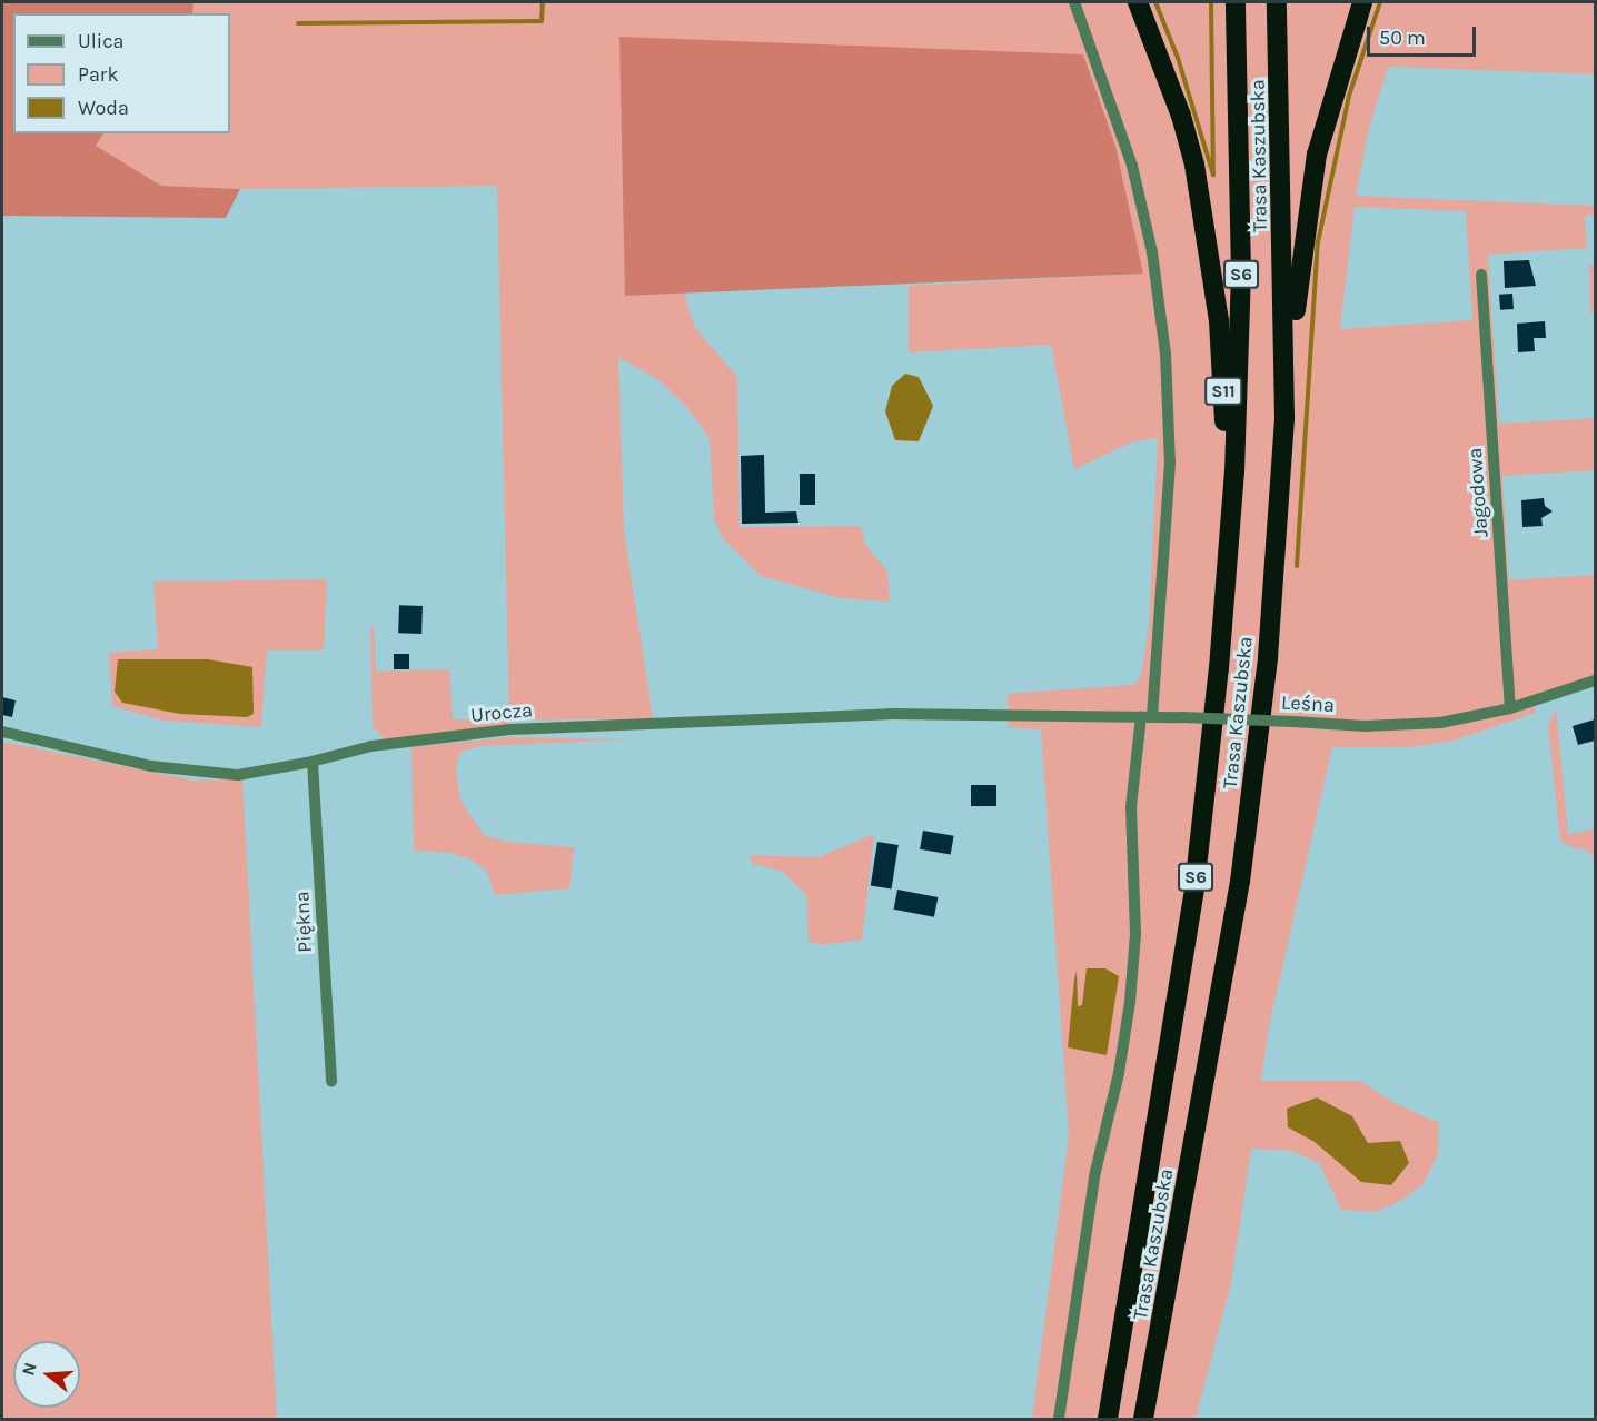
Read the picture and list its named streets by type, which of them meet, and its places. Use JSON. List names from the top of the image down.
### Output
{
  "streets": {
    "highway": ["Trasa Kaszubska", "S6", "S11"],
    "street": [
      "Jagodowa",
      "Leśna",
      "Urocza",
      "Piękna"
    ]
  },
  "crossings": [
    ["Trasa Kaszubska", "S11"],
    ["Jagodowa", "Leśna"],
    ["Leśna", "Urocza"],
    ["Urocza", "Piękna"]
  ],
  "legend": ["Ulica", "Park", "Woda"],
  "scale_bar": "50 m",
  "north": "left"
}
